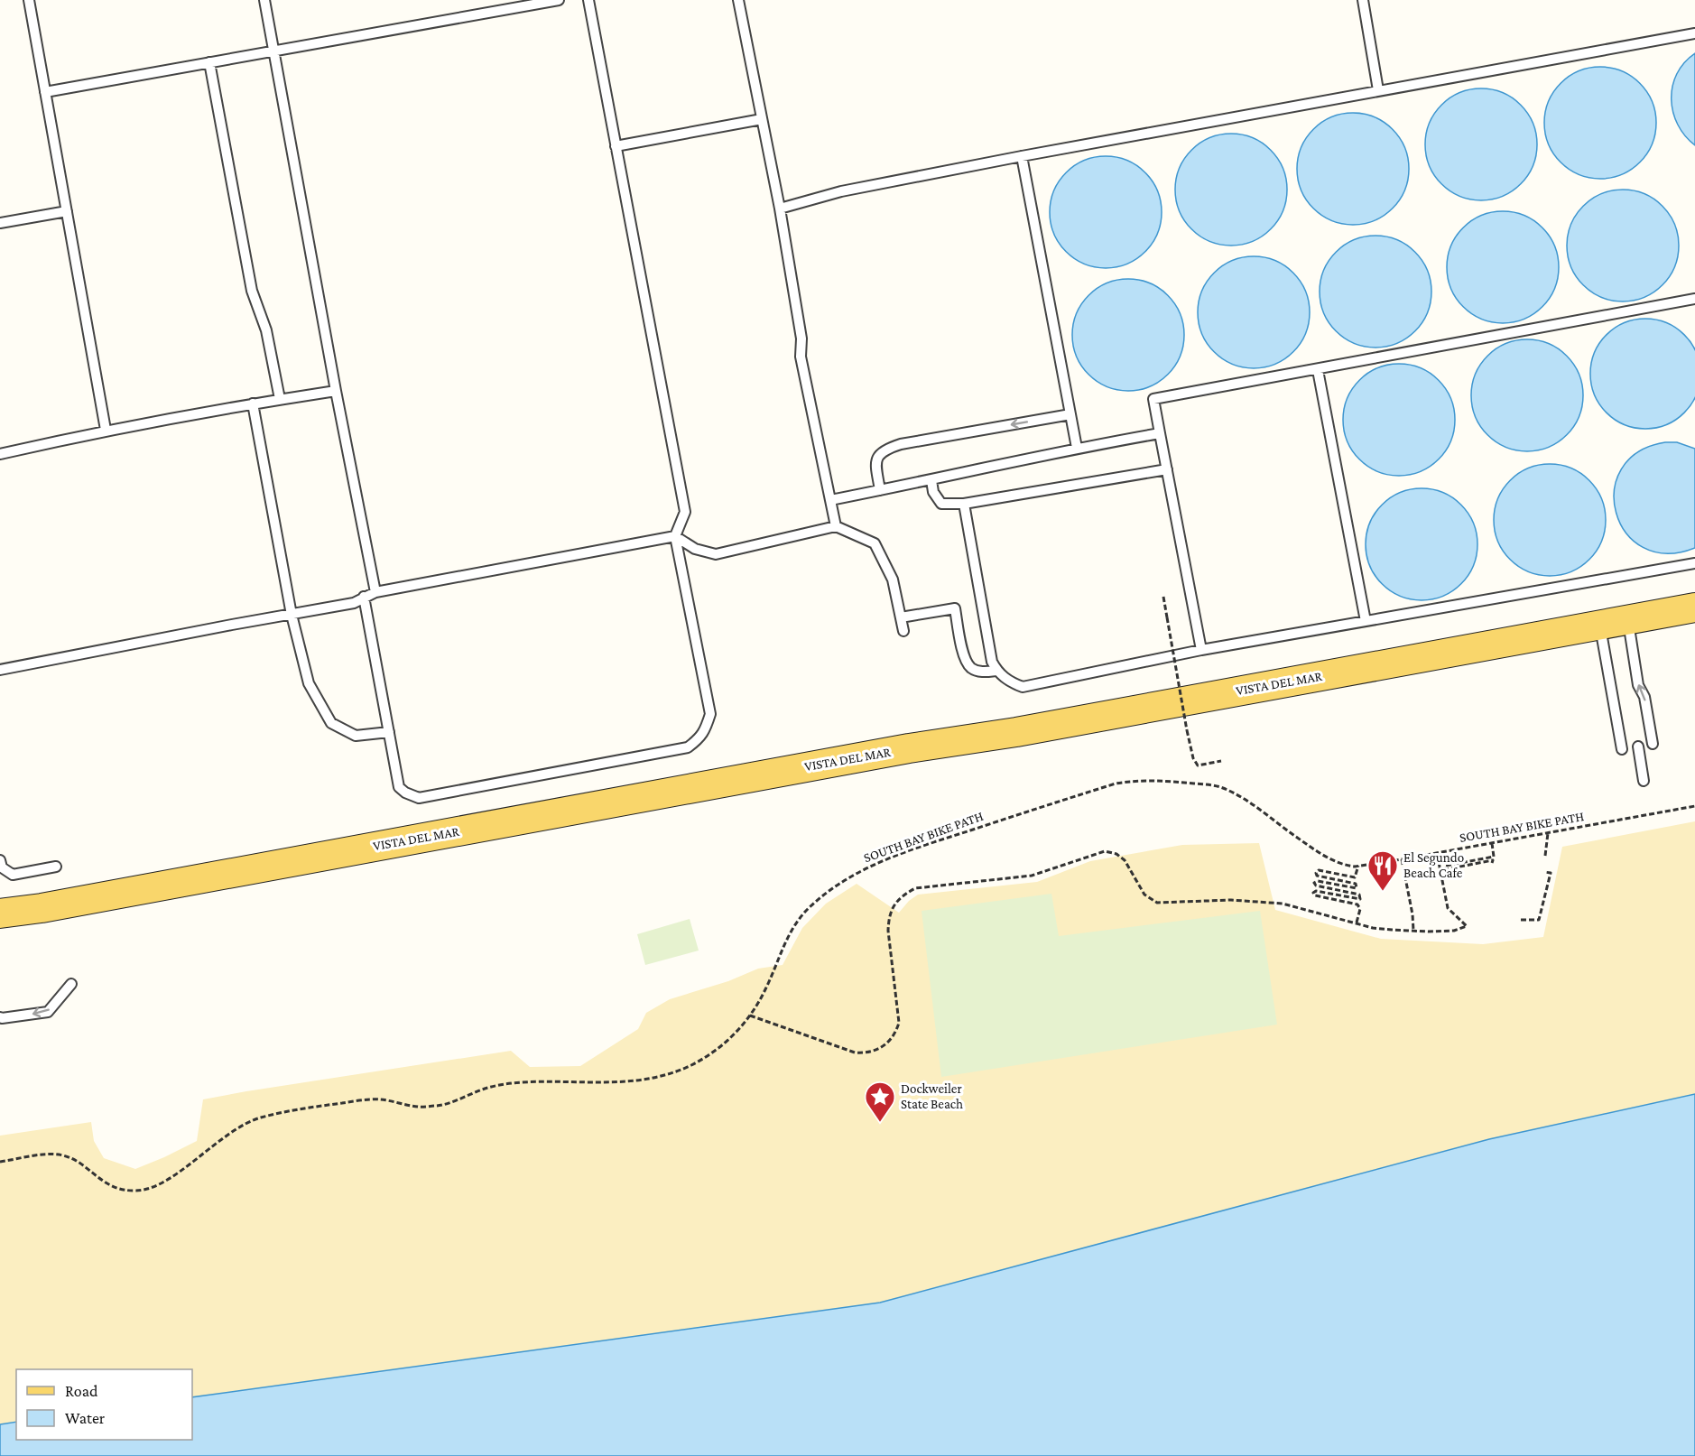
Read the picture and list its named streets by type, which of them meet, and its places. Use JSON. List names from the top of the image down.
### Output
{
  "streets": {
    "main road": ["VISTA DEL MAR"],
    "path": ["SOUTH BAY BIKE PATH"]
  },
  "places": {
    "restaurant": ["El Segundo Beach Cafe"],
    "place": ["Dockweiler State Beach"]
  },
  "legend": ["Road", "Water"]
}
